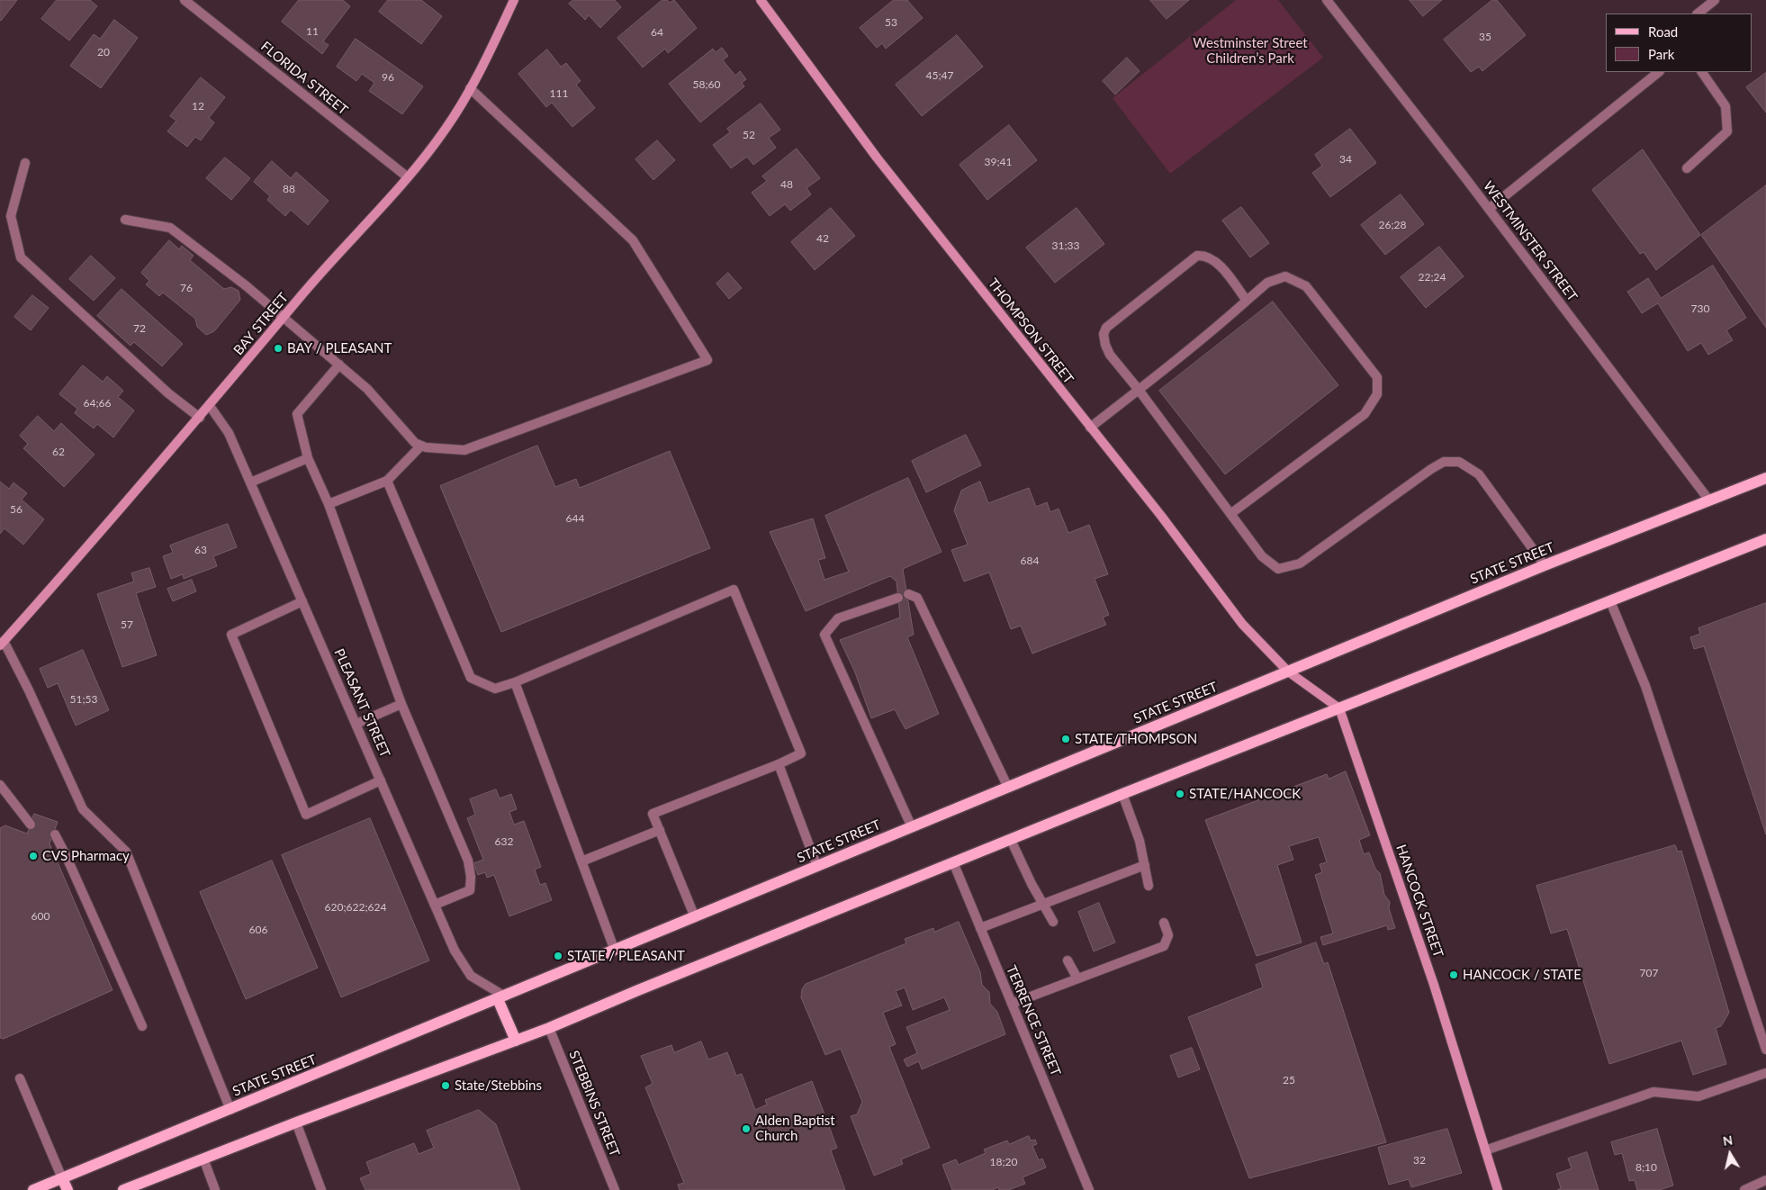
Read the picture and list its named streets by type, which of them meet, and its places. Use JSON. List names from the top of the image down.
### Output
{
  "streets": {
    "main road": [
      "BAY STREET",
      "THOMPSON STREET",
      "STATE STREET",
      "HANCOCK STREET"
    ],
    "street": [
      "FLORIDA STREET",
      "WESTMINSTER STREET",
      "PLEASANT STREET",
      "TERRENCE STREET",
      "STEBBINS STREET"
    ]
  },
  "crossings": [
    ["FLORIDA STREET", "BAY STREET"],
    ["WESTMINSTER STREET", "STATE STREET"],
    ["BAY STREET", "PLEASANT STREET"],
    ["THOMPSON STREET", "STATE STREET"],
    ["STATE STREET", "PLEASANT STREET"]
  ],
  "parks": ["Westminster Street Children’s Park"],
  "places": [
    "BAY / PLEASANT",
    "STATE/THOMPSON",
    "STATE/HANCOCK",
    "CVS Pharmacy",
    "STATE / PLEASANT",
    "HANCOCK / STATE",
    "State/Stebbins",
    "Alden Baptist Church"
  ],
  "house_numbers": [
    "53",
    "11",
    "64",
    "35",
    "20",
    "45;47",
    "96",
    "58;60",
    "111",
    "12",
    "52",
    "34",
    "39;41",
    "48",
    "88",
    "26;28",
    "42",
    "31;33",
    "22;24",
    "76",
    "730",
    "72",
    "64;66",
    "62",
    "56",
    "644",
    "63",
    "684",
    "57",
    "51;53",
    "632",
    "620;622;624",
    "600",
    "606",
    "707",
    "25",
    "32",
    "18;20",
    "8;10"
  ],
  "legend": ["Road", "Park"],
  "north": "top"
}
